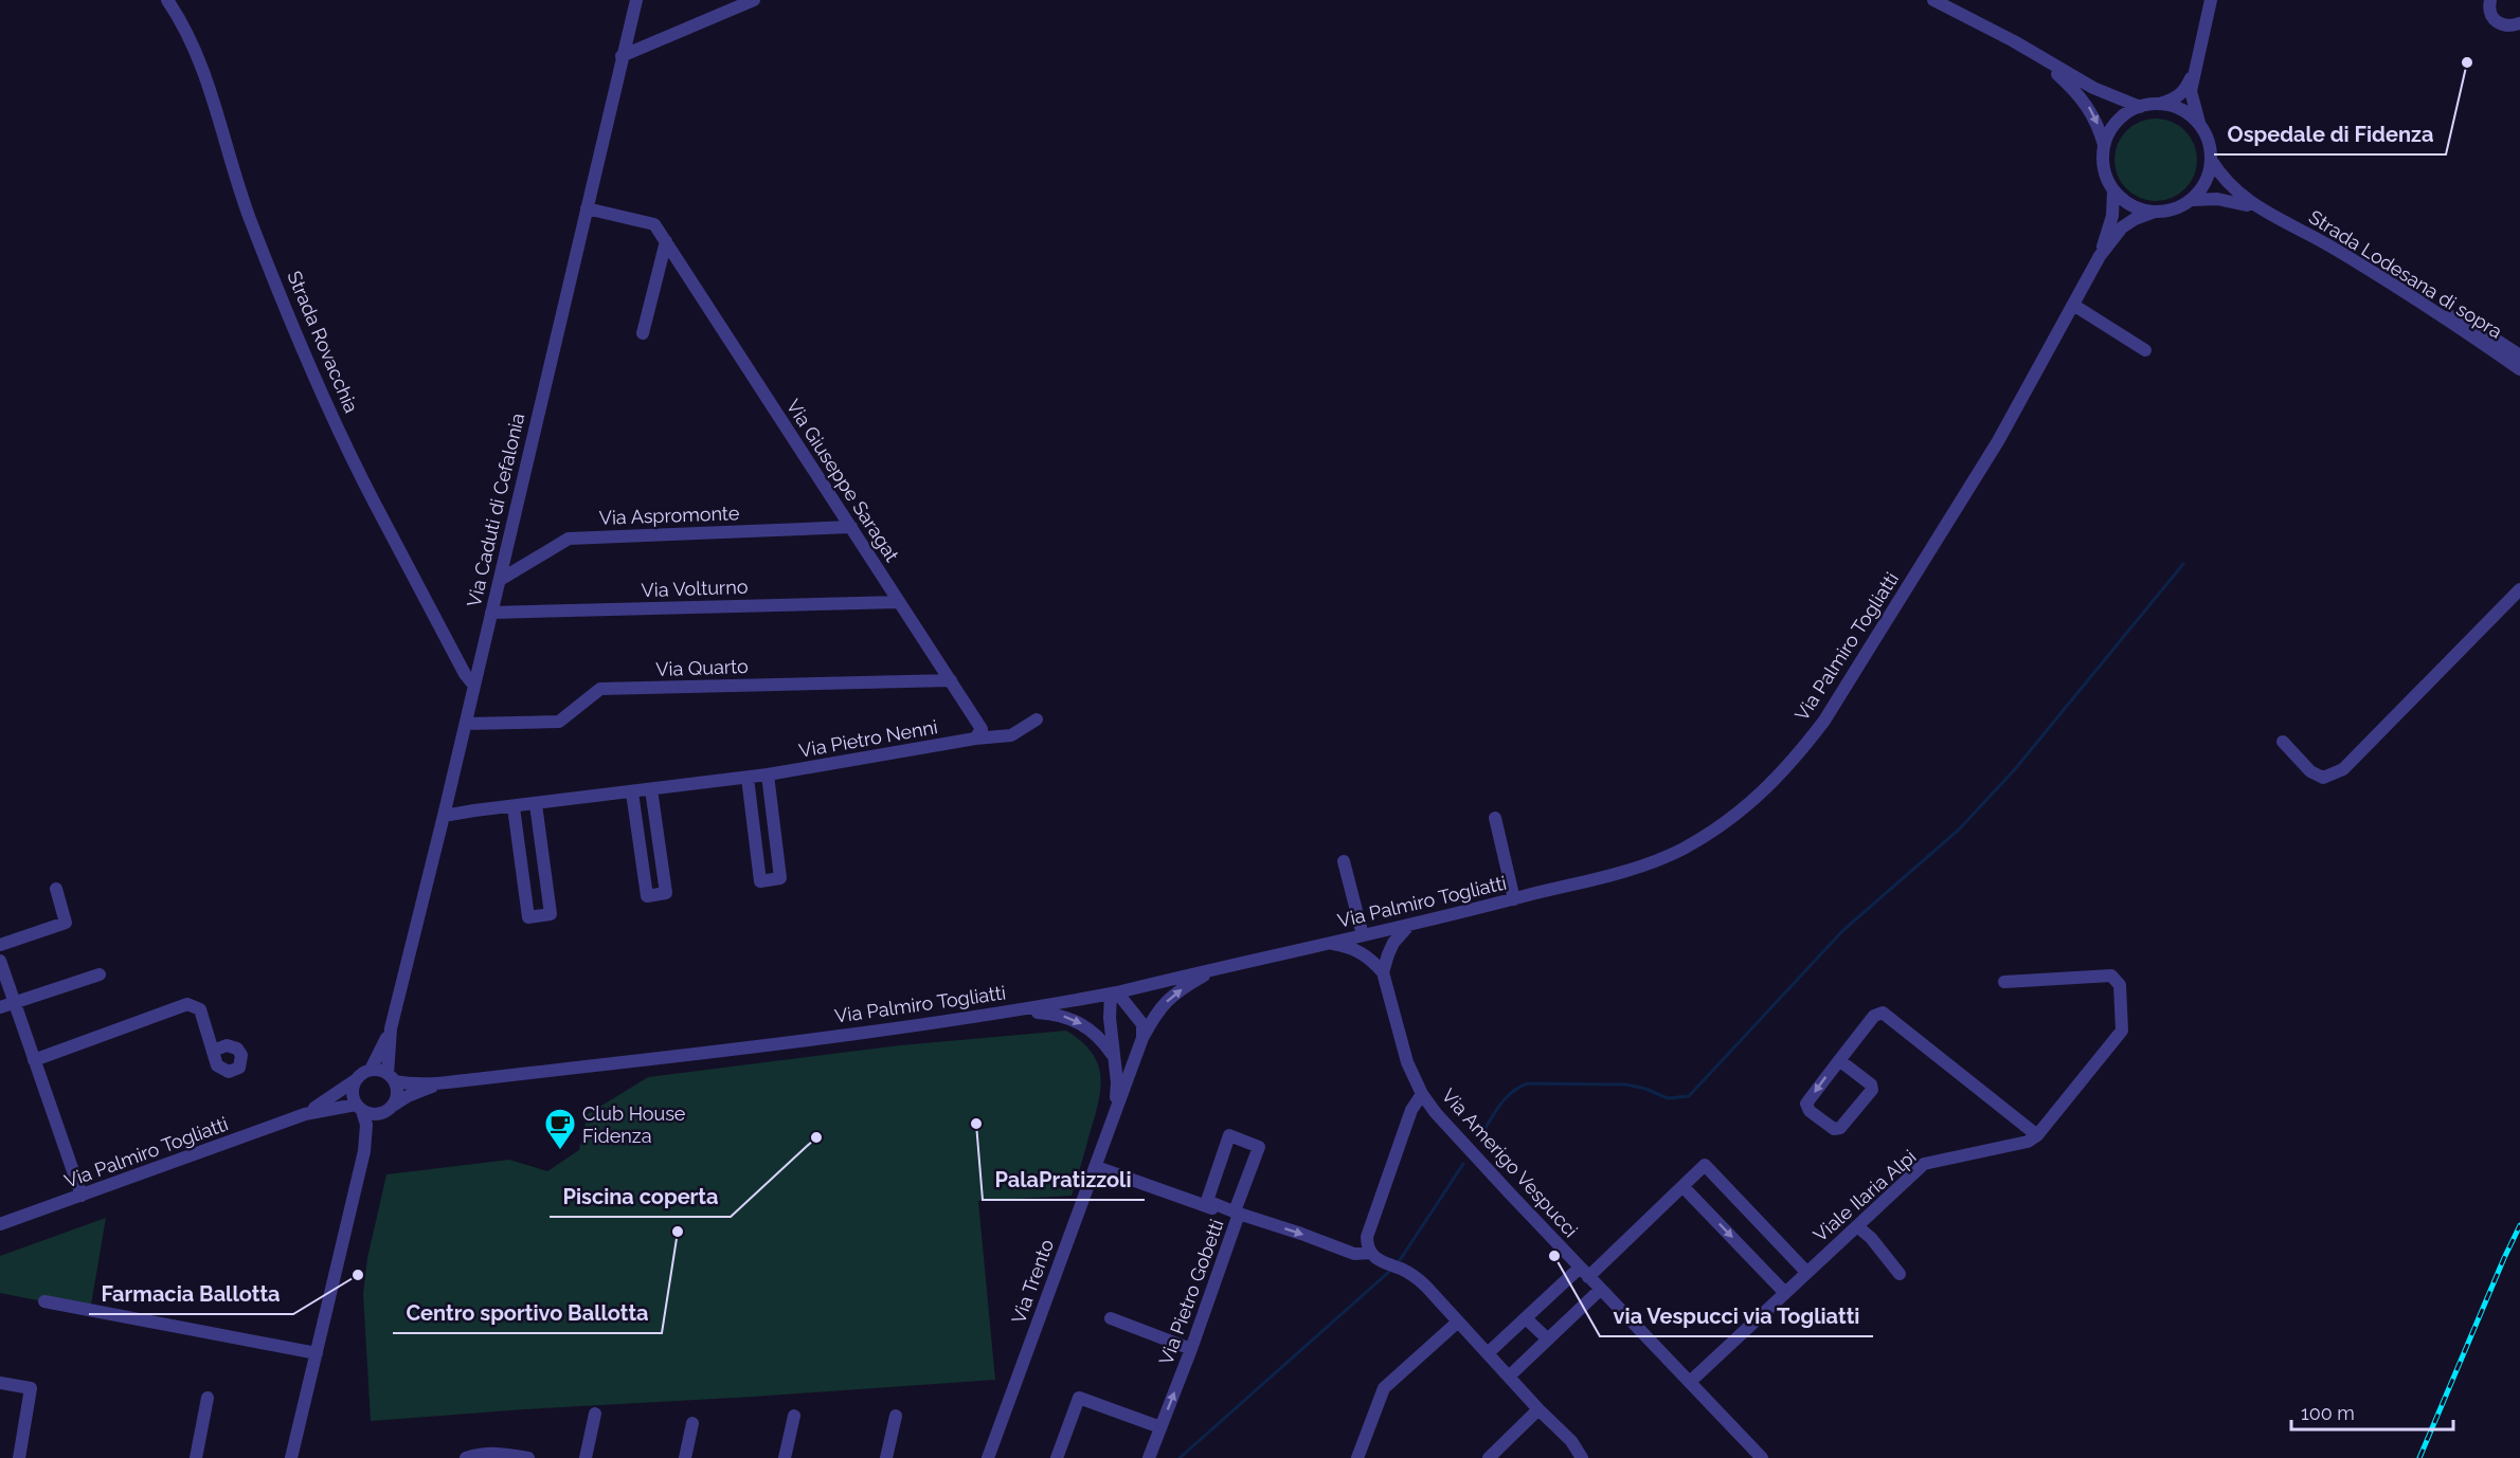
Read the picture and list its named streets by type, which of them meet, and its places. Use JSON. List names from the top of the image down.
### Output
{
  "streets": {
    "street": [
      "Strada Lodesana di sopra",
      "Strada Rovacchia",
      "Via Giuseppe Saragat",
      "Via Caduti di Cefalonia",
      "Via Aspromonte",
      "Via Volturno",
      "Via Palmiro Togliatti",
      "Via Quarto",
      "Via Pietro Nenni",
      "Via Amerigo Vespucci",
      "Viale Ilaria Alpi",
      "Via Trento",
      "Via Pietro Gobetti"
    ]
  },
  "crossings": [
    ["Strada Rovacchia", "Via Caduti di Cefalonia"],
    ["Via Giuseppe Saragat", "Via Caduti di Cefalonia"],
    ["Via Giuseppe Saragat", "Via Aspromonte"],
    ["Via Giuseppe Saragat", "Via Volturno"],
    ["Via Giuseppe Saragat", "Via Quarto"],
    ["Via Giuseppe Saragat", "Via Pietro Nenni"],
    ["Via Caduti di Cefalonia", "Via Aspromonte"],
    ["Via Caduti di Cefalonia", "Via Volturno"],
    ["Via Caduti di Cefalonia", "Via Palmiro Togliatti"],
    ["Via Caduti di Cefalonia", "Via Quarto"],
    ["Via Caduti di Cefalonia", "Via Pietro Nenni"],
    ["Via Palmiro Togliatti", "Via Amerigo Vespucci"],
    ["Via Palmiro Togliatti", "Via Trento"],
    ["Via Amerigo Vespucci", "Viale Ilaria Alpi"]
  ],
  "places": {
    "other": [
      "Ospedale di Fidenza",
      "PalaPratizzoli",
      "Piscina coperta",
      "Centro sportivo Ballotta",
      "via Vespucci via Togliatti",
      "Farmacia Ballotta"
    ],
    "cafe": ["Club House Fidenza"]
  },
  "scale_bar": "100 m"
}
